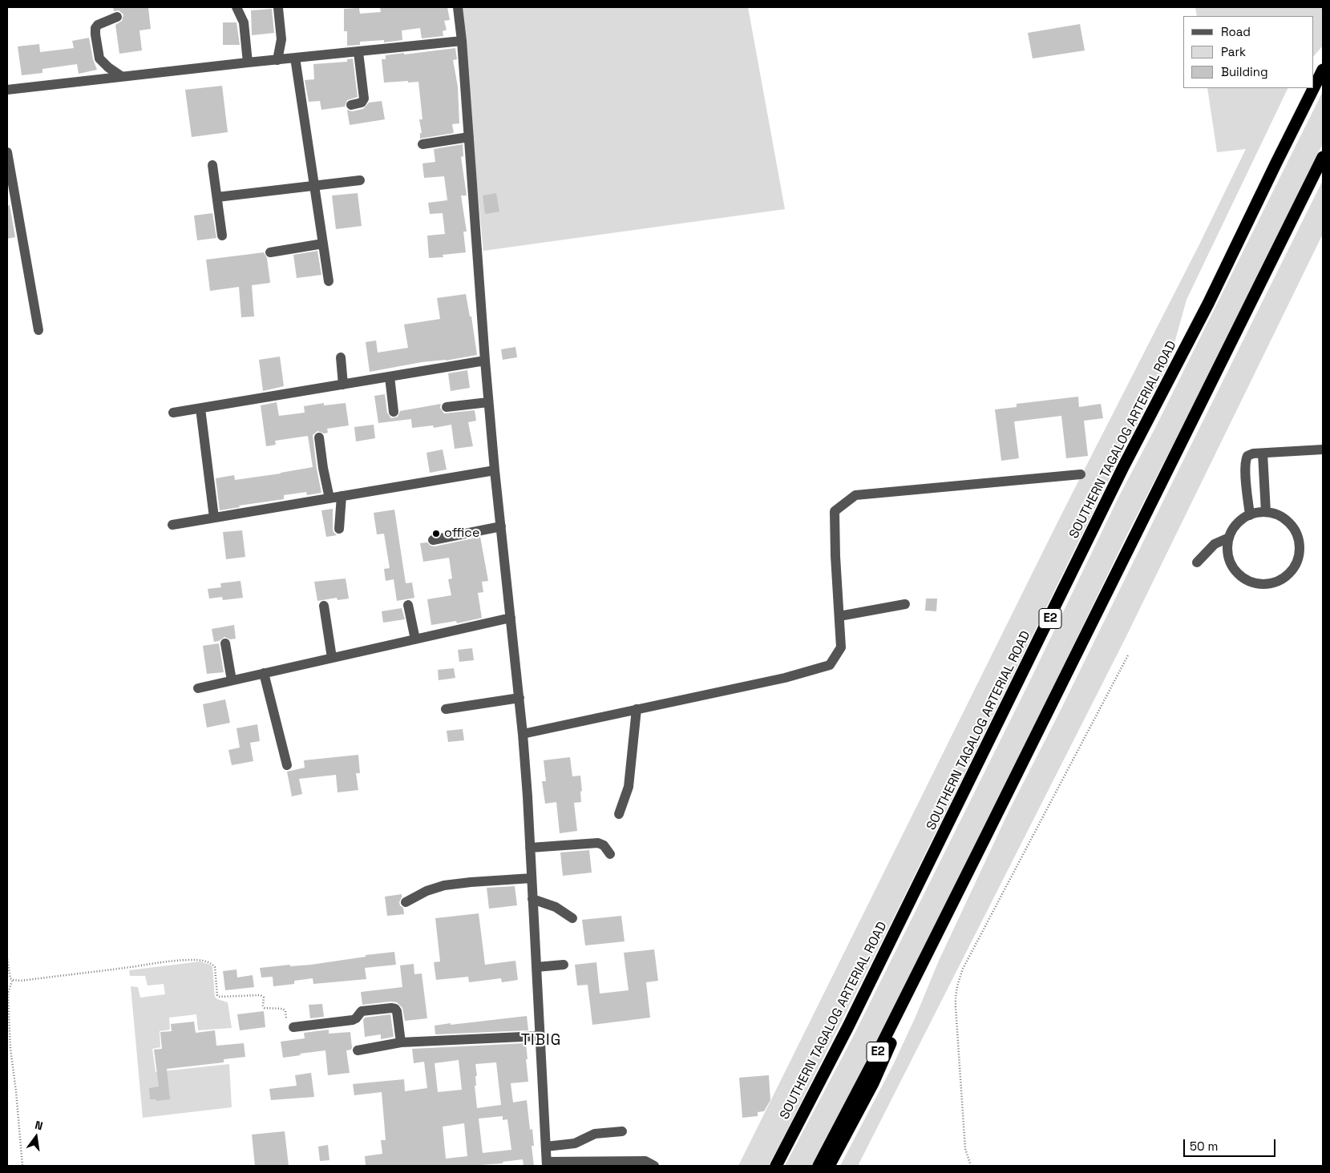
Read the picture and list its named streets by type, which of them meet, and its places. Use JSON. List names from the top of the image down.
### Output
{
  "streets": {
    "highway": ["SOUTHERN TAGALOG ARTERIAL ROAD", "E2"]
  },
  "districts": ["TIBIG"],
  "places": ["office"],
  "legend": ["Road", "Park", "Building"],
  "scale_bar": "50 m",
  "north": "top"
}
